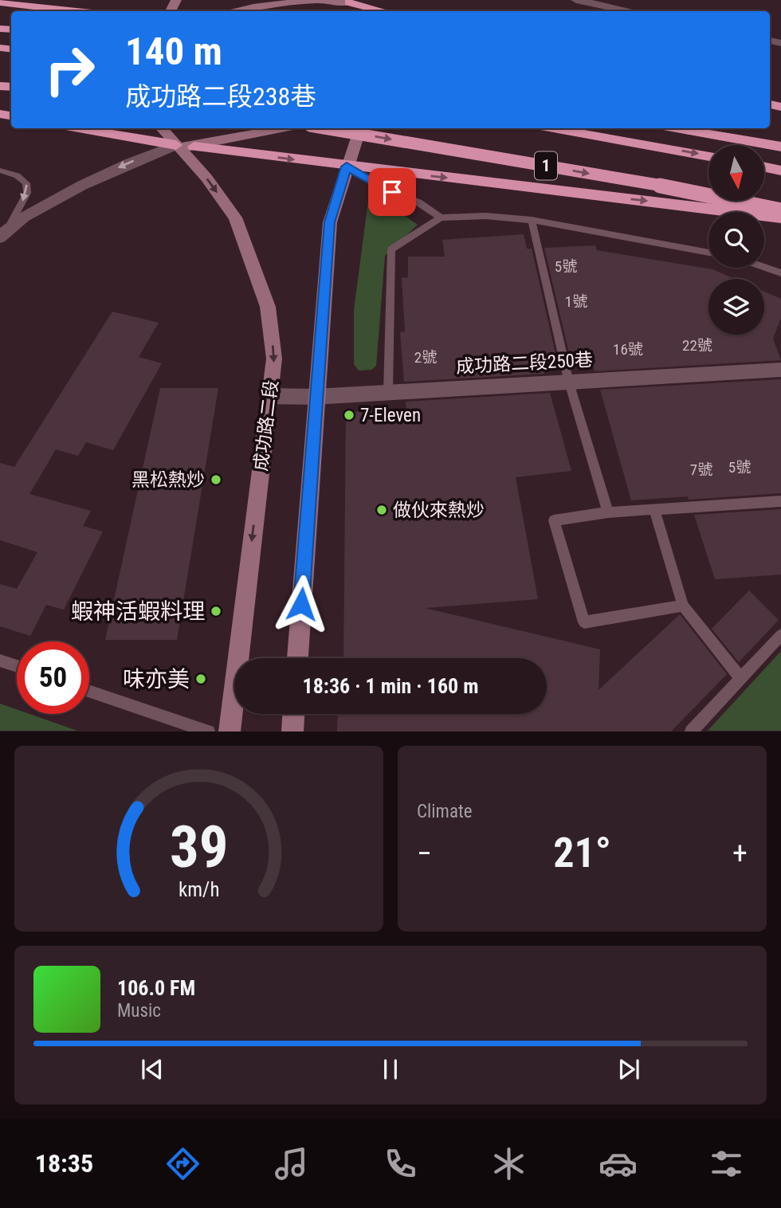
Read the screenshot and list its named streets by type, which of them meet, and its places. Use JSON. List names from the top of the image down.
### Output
{
  "streets": {
    "highway": ["1"],
    "main road": ["成功路二段"],
    "street": ["成功路二段250巷"]
  },
  "crossings": [
    ["成功路二段250巷", "成功路二段"]
  ],
  "places": [
    "7-Eleven",
    "黑松熱炒",
    "做伙來熱炒",
    "蝦神活蝦料理",
    "味亦美"
  ],
  "house_numbers": [
    "5號",
    "1號",
    "22號",
    "16號",
    "2號",
    "5號",
    "7號"
  ],
  "north": "bottom",
  "page": {
    "turn": ["140 m", "成功路二段238巷"],
    "limit": "50",
    "trip": "18:36 · 1 min · 160 m",
    "tile": "Climate",
    "heat": ["−", "21°", "+"],
    "song": ["106.0 FM", "Music"],
    "tabs": "18:35",
    "gauge": ["39", "km/h"]
  }
}
